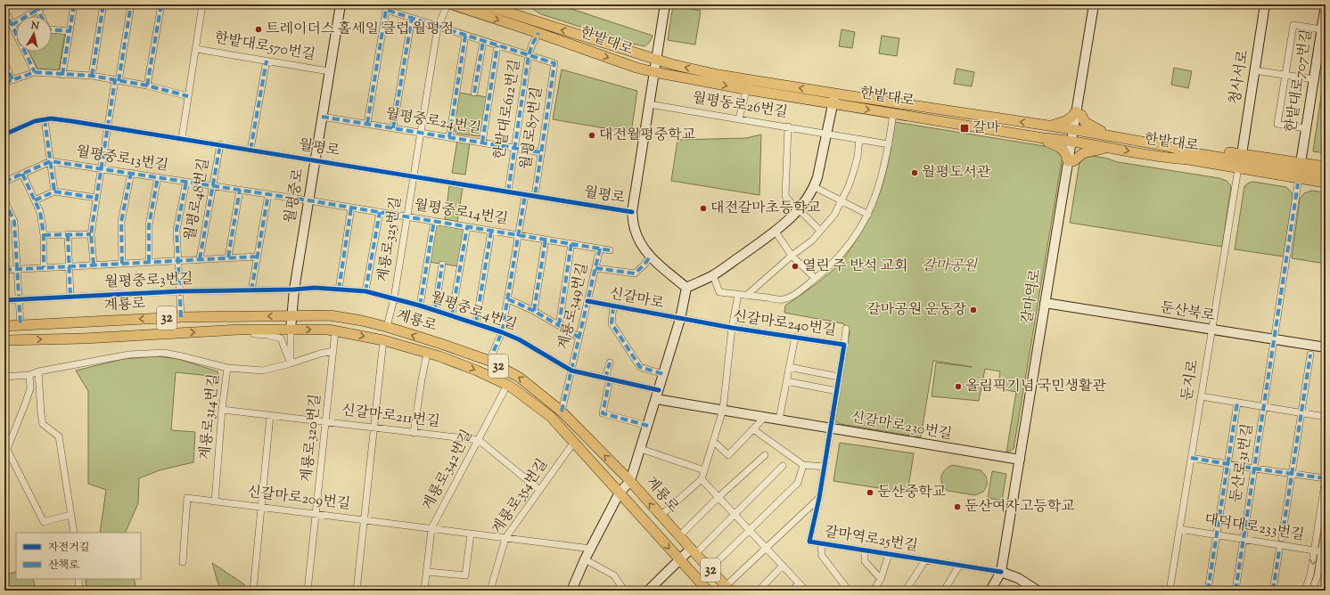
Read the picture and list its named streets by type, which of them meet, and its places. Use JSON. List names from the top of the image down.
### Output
{
  "streets": {
    "main road": ["한밭대로", "계룡로", "32"],
    "street": [
      "한밭대로570번길",
      "청사서로",
      "한밭대로707번길",
      "월평동로26번길",
      "한밭대로612번길",
      "월평중로24번길",
      "월평로87번길",
      "월평로",
      "월평중로13번길",
      "월평중로",
      "월평로48번길",
      "월평중로14번길",
      "계룡로325번길",
      "월평중로3번길",
      "갈마역로",
      "신갈마로",
      "계룡로349번길",
      "월평중로4번길",
      "둔산북로",
      "신갈마로240번길",
      "둔지로",
      "계룡로314번길",
      "신갈마로211번길",
      "신갈마로230번길",
      "계룡로320번길",
      "둔산로31번길",
      "계룡로342번길",
      "계룡로354번길",
      "신갈마로209번길",
      "대덕대로233번길",
      "갈마역로25번길"
    ]
  },
  "crossings": [
    ["한밭대로", "한밭대로612번길"],
    ["한밭대로", "갈마역로"],
    ["한밭대로570번길", "월평로"],
    ["한밭대로570번길", "월평중로"],
    ["한밭대로612번길", "월평중로24번길"],
    ["한밭대로612번길", "월평로87번길"],
    ["한밭대로612번길", "월평로"],
    ["월평중로24번길", "월평로87번길"],
    ["월평중로24번길", "월평중로"],
    ["월평중로24번길", "계룡로325번길"],
    ["월평로87번길", "월평로"],
    ["월평로", "월평중로"],
    ["월평로", "월평로48번길"],
    ["월평로", "계룡로325번길"],
    ["월평중로13번길", "월평중로"],
    ["월평중로13번길", "월평로48번길"],
    ["월평중로13번길", "월평중로14번길"],
    ["월평중로", "월평중로14번길"],
    ["월평중로", "월평중로3번길"],
    ["월평중로", "계룡로"],
    ["월평중로", "월평중로4번길"],
    ["월평중로14번길", "계룡로325번길"],
    ["월평중로14번길", "계룡로349번길"],
    ["계룡로325번길", "계룡로"],
    ["계룡로325번길", "월평중로4번길"],
    ["월평중로3번길", "월평중로4번길"],
    ["갈마역로", "둔산북로"],
    ["갈마역로", "신갈마로230번길"],
    ["갈마역로", "갈마역로25번길"],
    ["신갈마로", "계룡로"],
    ["신갈마로", "계룡로349번길"],
    ["신갈마로", "월평중로4번길"],
    ["신갈마로", "신갈마로240번길"],
    ["신갈마로", "신갈마로230번길"],
    ["신갈마로", "신갈마로209번길"],
    ["계룡로", "계룡로349번길"],
    ["계룡로", "신갈마로211번길"],
    ["계룡로", "계룡로320번길"],
    ["계룡로", "계룡로342번길"],
    ["계룡로", "계룡로354번길"],
    ["계룡로", "갈마역로25번길"],
    ["계룡로349번길", "월평중로4번길"],
    ["월평중로4번길", "신갈마로230번길"],
    ["둔산북로", "둔지로"],
    ["둔산북로", "둔산로31번길"],
    ["신갈마로240번길", "신갈마로230번길"],
    ["신갈마로240번길", "갈마역로25번길"],
    ["둔지로", "대덕대로233번길"],
    ["계룡로314번길", "신갈마로211번길"],
    ["계룡로314번길", "계룡로320번길"],
    ["계룡로314번길", "신갈마로209번길"],
    ["신갈마로211번길", "계룡로320번길"],
    ["신갈마로211번길", "계룡로342번길"],
    ["신갈마로230번길", "갈마역로25번길"],
    ["계룡로320번길", "신갈마로209번길"],
    ["둔산로31번길", "대덕대로233번길"],
    ["계룡로342번길", "신갈마로209번길"],
    ["계룡로354번길", "신갈마로209번길"]
  ],
  "parks": ["갈마공원"],
  "places": {
    "other": [
      "트레이더스 홀세일 클럽 월평점",
      "대전월평중학교",
      "월평도서관",
      "대전갈마초등학교",
      "열린 주 반석 교회",
      "갈마공원 운동장",
      "올림픽기념 국민생활관",
      "둔산중학교",
      "둔산여자고등학교"
    ],
    "transit": ["갈마"]
  },
  "legend": ["자전거길", "산책로"],
  "north": "top"
}
